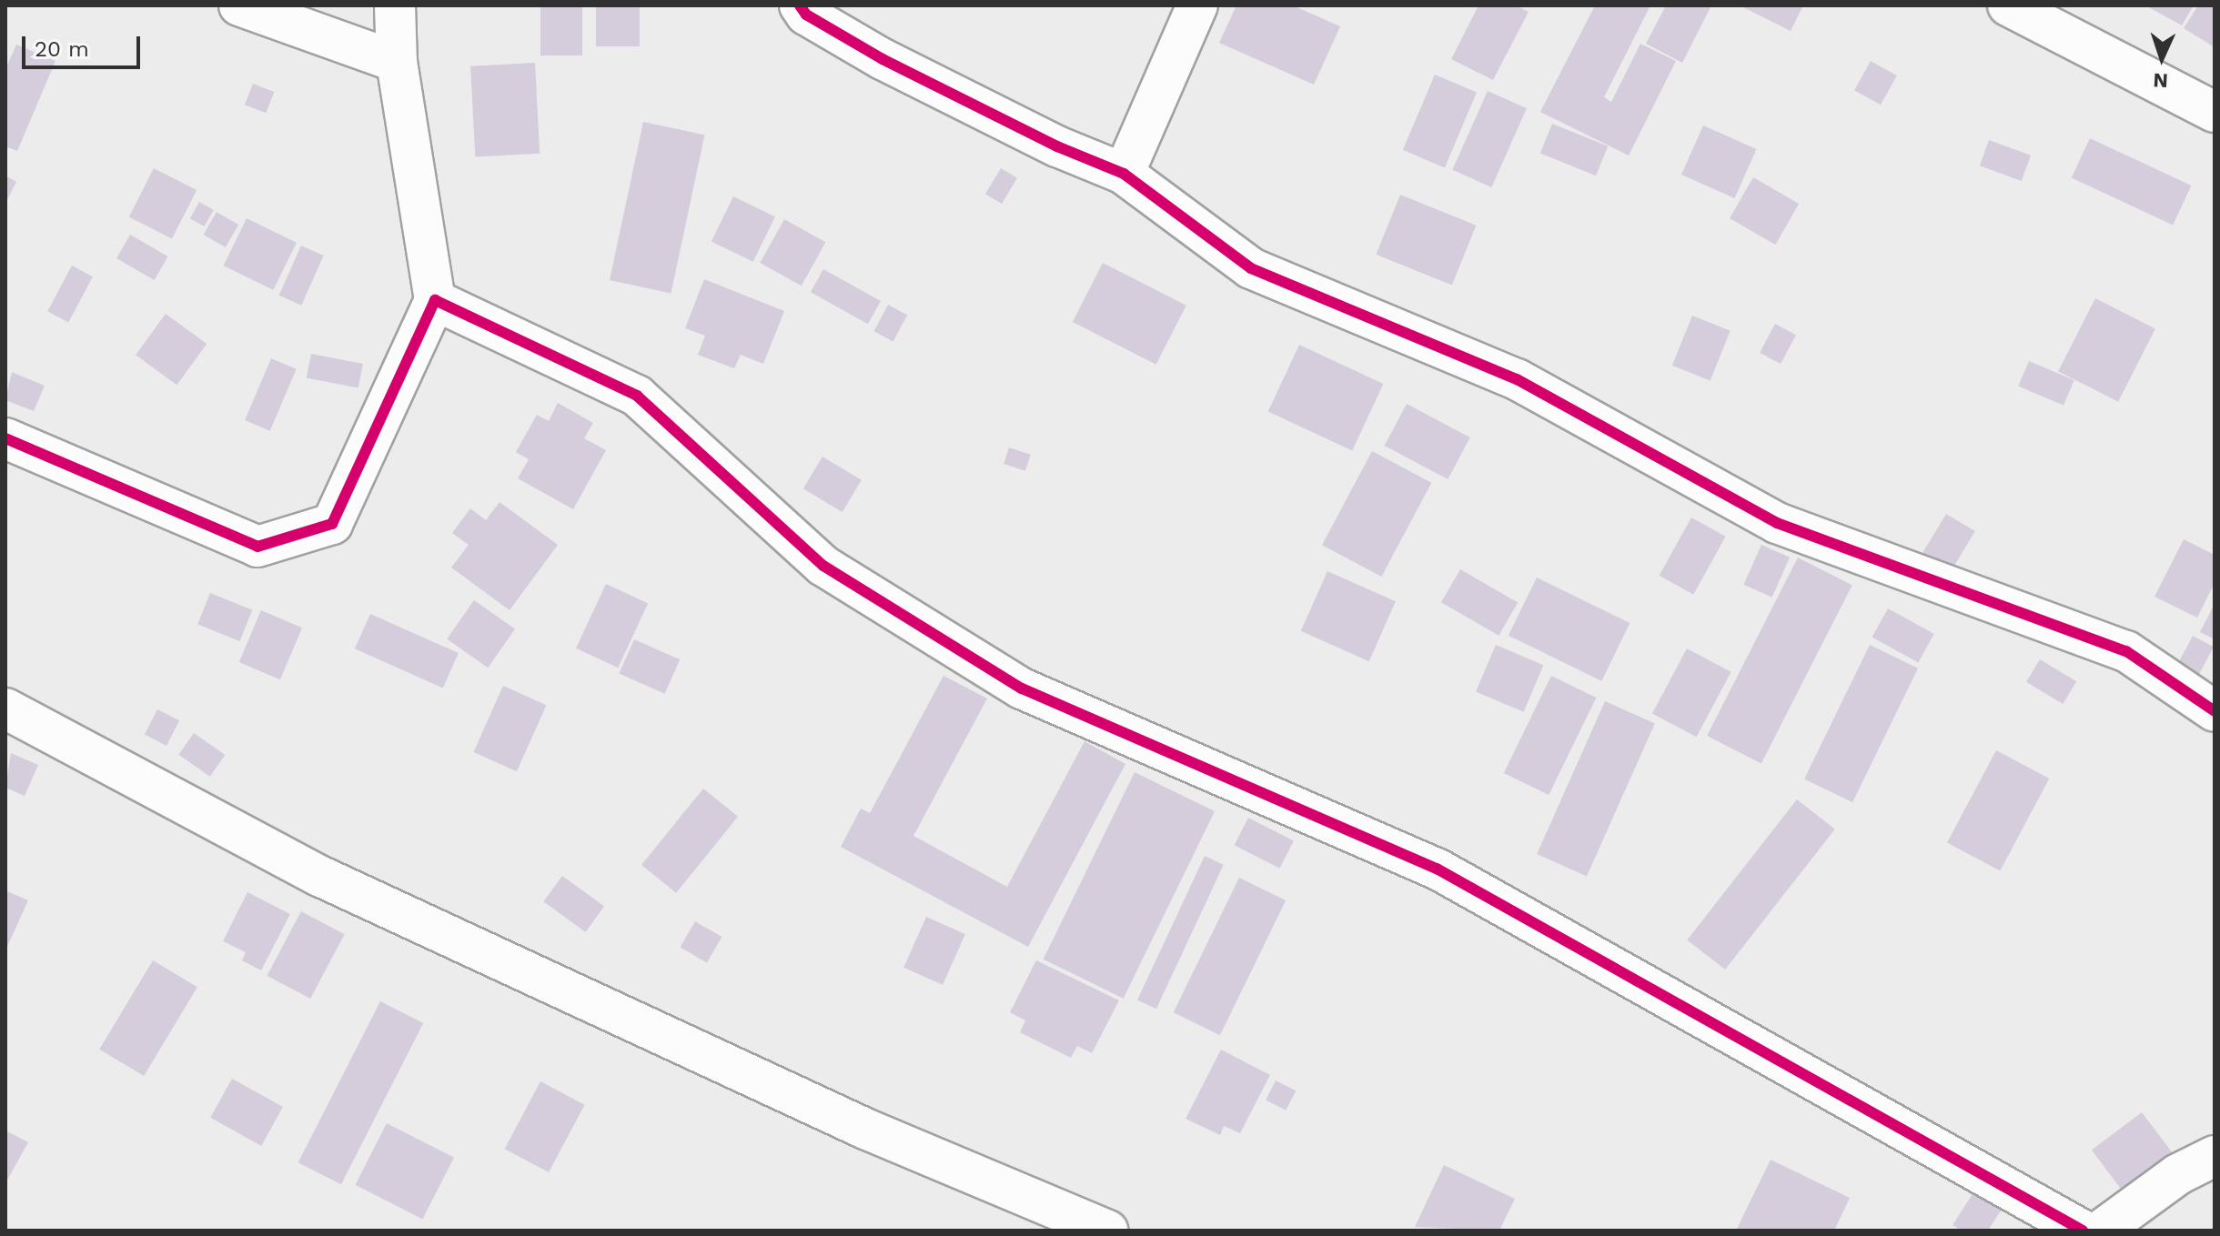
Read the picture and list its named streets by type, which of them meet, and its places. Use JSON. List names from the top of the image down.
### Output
{
  "scale_bar": "20 m",
  "north": "bottom"
}
